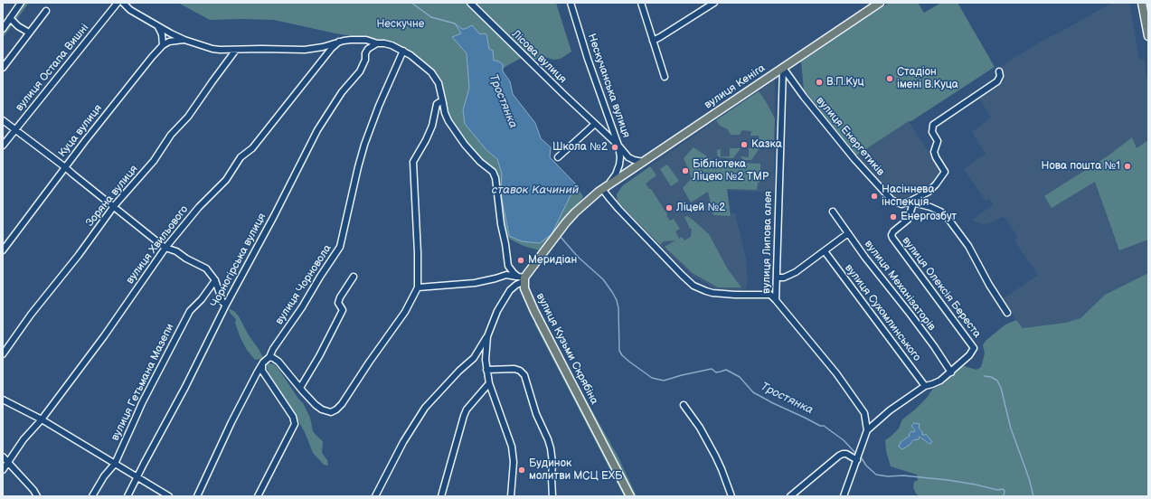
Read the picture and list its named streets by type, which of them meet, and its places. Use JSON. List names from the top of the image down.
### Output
{
  "streets": {
    "main road": ["вулиця Кеніга", "вулиця Кузьми Скрябіна"],
    "street": [
      "Лісова вулиця",
      "вулиця Остапа Вишні",
      "Нескучанська вулиця",
      "Куца вулиця",
      "вулиця Енергетиків",
      "Зоряна вулиця",
      "вулиця Липова алея",
      "вулиця Хвильового",
      "Чорногірська вулиця",
      "вулиця Чорновола",
      "вулиця Механізаторів",
      "вулиця Олексія Береста",
      "вулиця Сухомлинського",
      "вулиця Гетьмана Мазепи"
    ]
  },
  "crossings": [
    ["Лісова вулиця", "Нескучанська вулиця"],
    ["Нескучанська вулиця", "вулиця Кеніга"],
    ["вулиця Кеніга", "вулиця Енергетиків"],
    ["вулиця Кеніга", "вулиця Липова алея"],
    ["вулиця Енергетиків", "вулиця Липова алея"],
    ["вулиця Енергетиків", "вулиця Олексія Береста"],
    ["вулиця Механізаторів", "вулиця Олексія Береста"]
  ],
  "water": ["Тростянка", "ставок Качиний"],
  "parks": ["Нескучне"],
  "places": [
    "Стадіон імені В.Куца",
    "В.П.Куц",
    "Казка",
    "Школа №2",
    "Нова пошта №1",
    "Бібліотека Ліцею №2 ТМР",
    "Насіннева інспекція",
    "Ліцей №2",
    "Енергозбут",
    "Меридіан",
    "Будинок молитви МСЦ ЕХБ"
  ]
}
